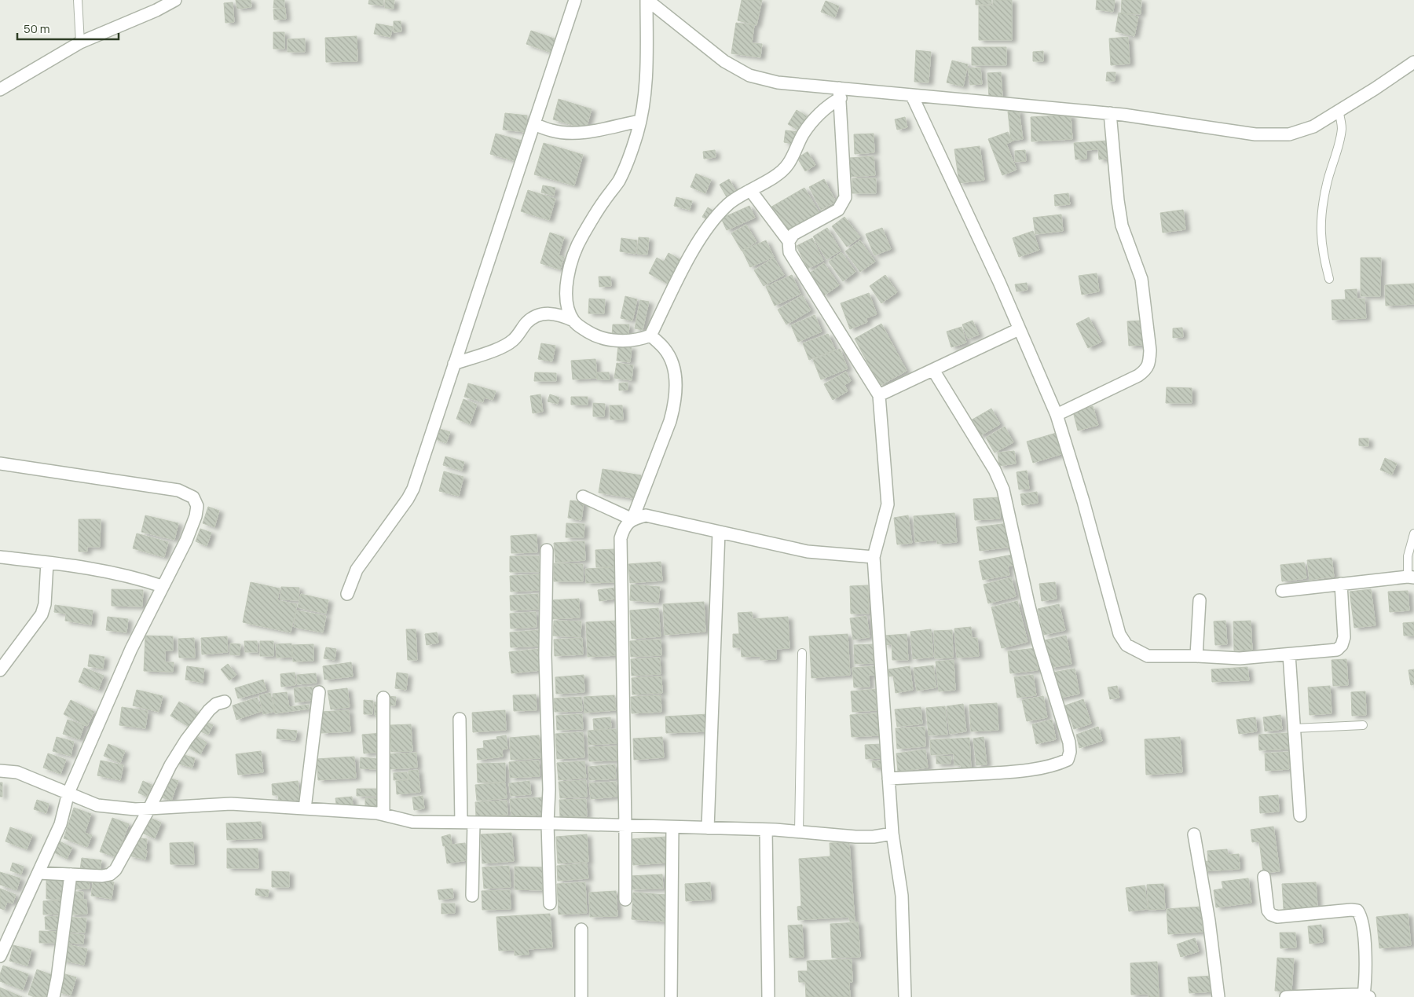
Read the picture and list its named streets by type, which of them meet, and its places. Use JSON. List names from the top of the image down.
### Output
{
  "scale_bar": "50 m"
}
